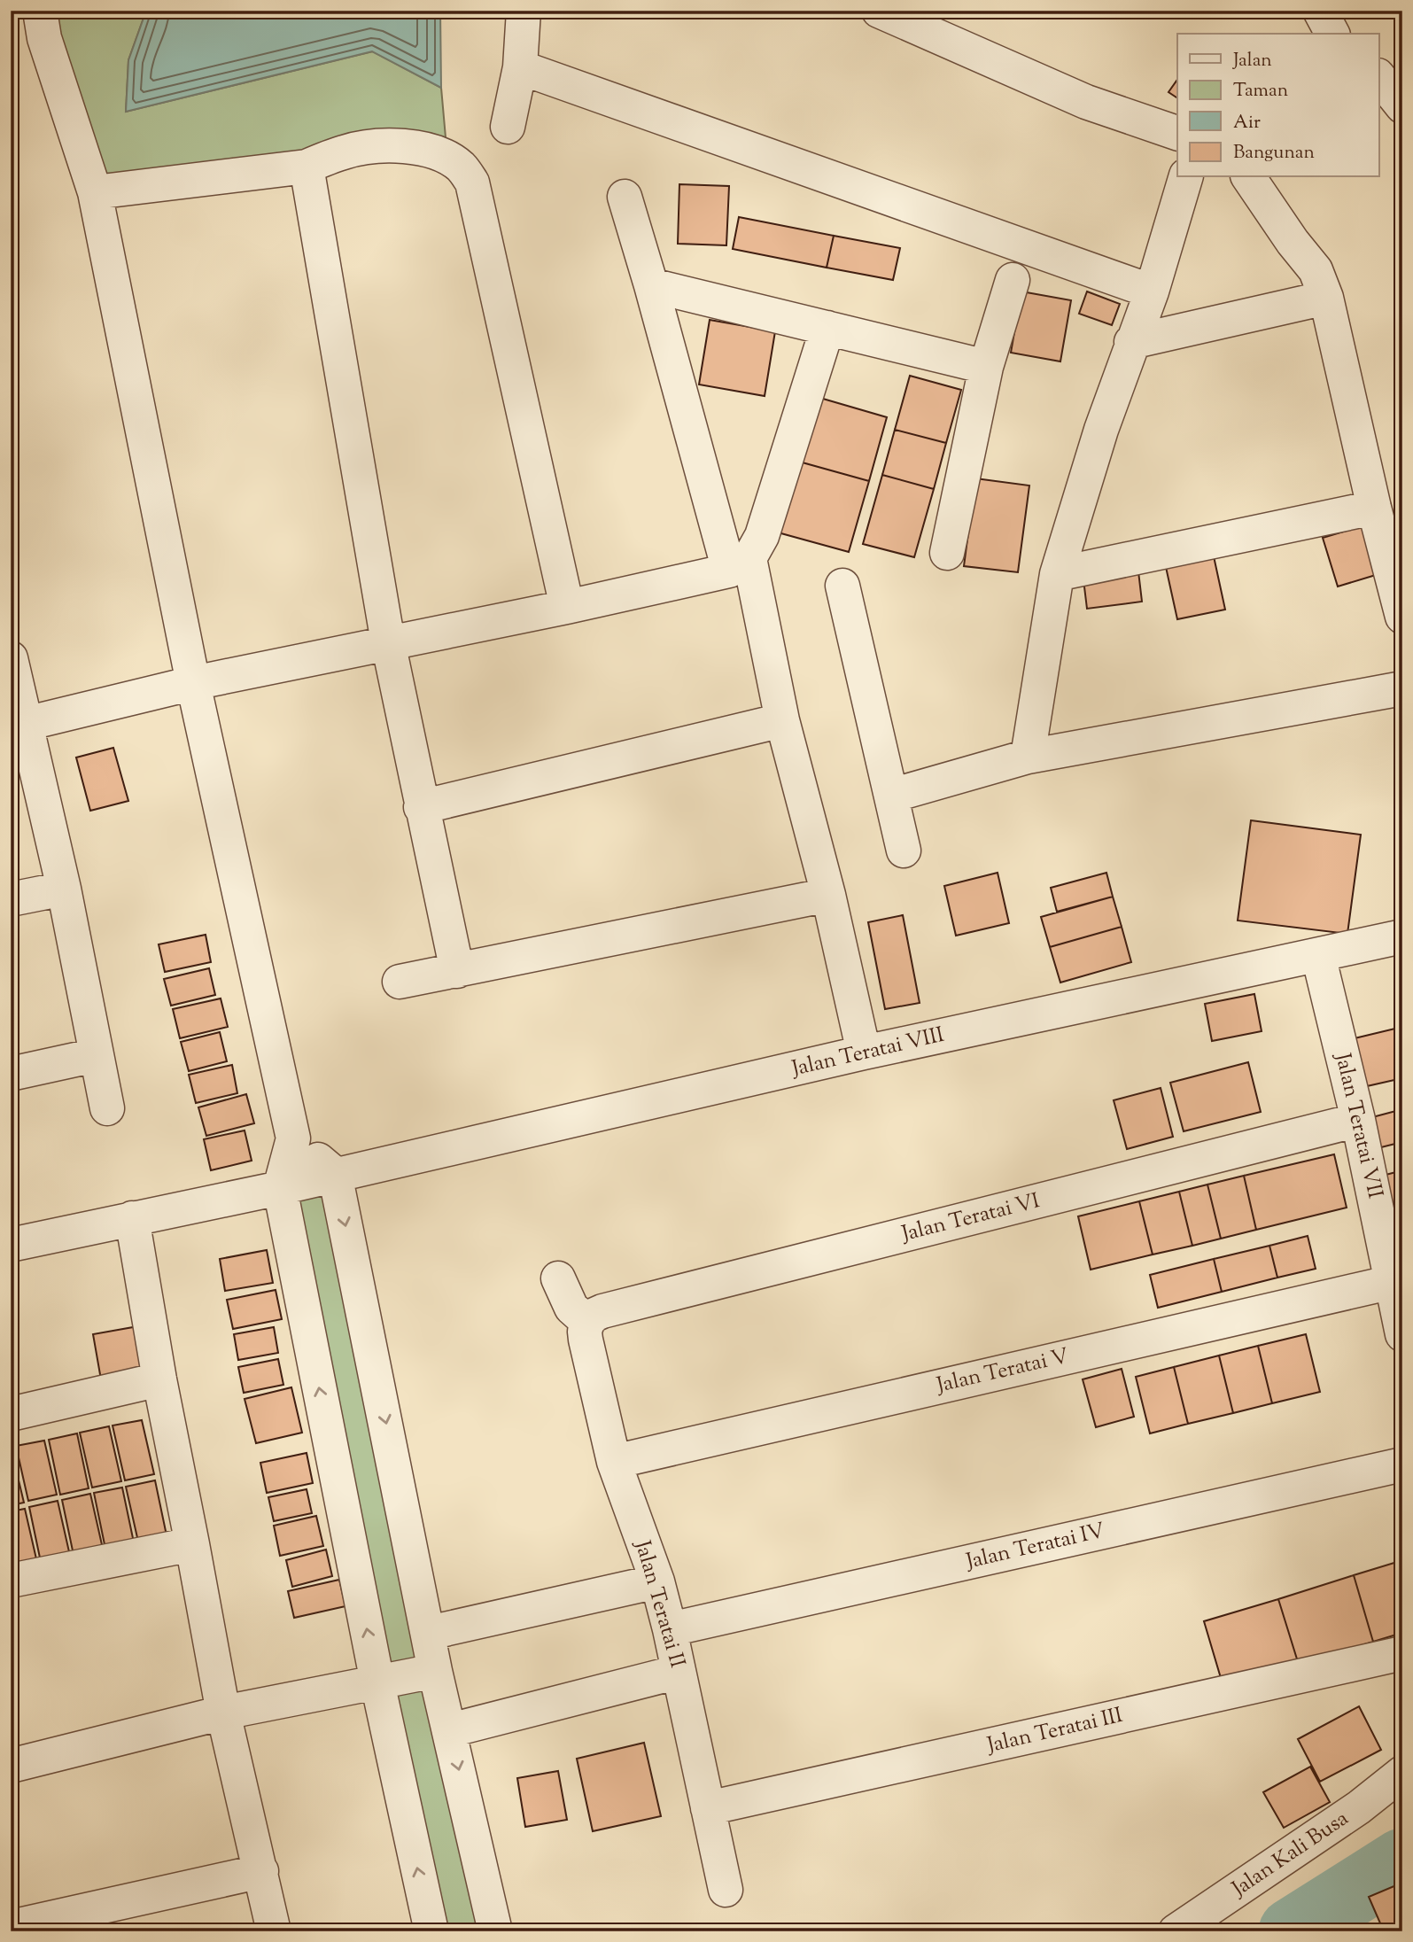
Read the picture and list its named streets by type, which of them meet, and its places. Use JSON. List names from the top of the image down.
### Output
{
  "streets": {
    "street": [
      "Jalan Teratai VIII",
      "Jalan Teratai VII",
      "Jalan Teratai VI",
      "Jalan Teratai V",
      "Jalan Teratai IV",
      "Jalan Teratai II",
      "Jalan Teratai III",
      "Jalan Kali Busa"
    ]
  },
  "crossings": [
    ["Jalan Teratai VIII", "Jalan Teratai VII"],
    ["Jalan Teratai VII", "Jalan Teratai VI"],
    ["Jalan Teratai VII", "Jalan Teratai V"],
    ["Jalan Teratai VI", "Jalan Teratai II"],
    ["Jalan Teratai V", "Jalan Teratai II"],
    ["Jalan Teratai IV", "Jalan Teratai II"],
    ["Jalan Teratai II", "Jalan Teratai III"]
  ],
  "legend": [
    "Jalan",
    "Taman",
    "Air",
    "Bangunan"
  ]
}
